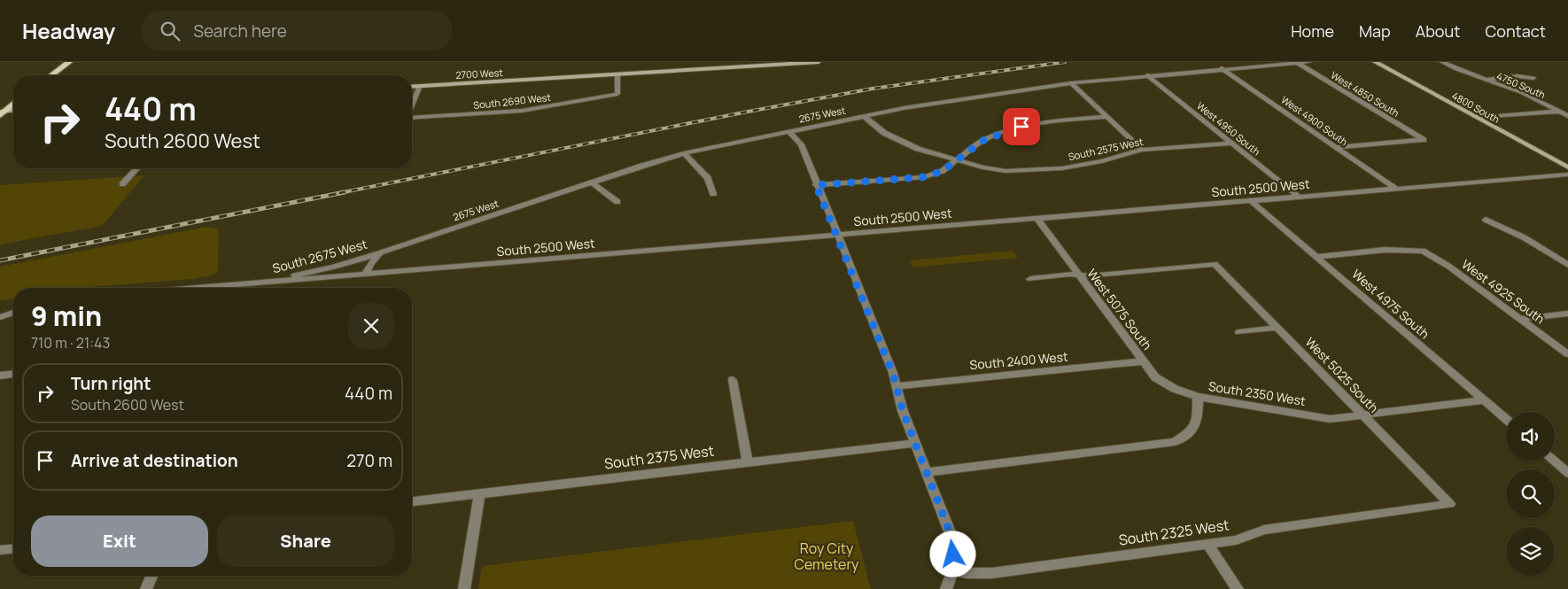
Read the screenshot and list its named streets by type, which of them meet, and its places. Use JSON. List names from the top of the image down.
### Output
{
  "streets": {
    "street": [
      "2700 West",
      "4750 South",
      "West 4850 South",
      "South 2690 West",
      "4800 South",
      "2675 West",
      "West 4900 South",
      "West 4950 South",
      "South 2575 West",
      "South 2500 West",
      "South 2675 West",
      "West 4925 South",
      "West 4975 South",
      "West 5075 South",
      "South 2400 West",
      "West 5025 South",
      "South 2350 West",
      "South 2375 West",
      "South 2325 West"
    ]
  },
  "crossings": [
    ["2700 West", "South 2690 West"],
    ["West 4850 South", "2675 West"],
    ["West 4850 South", "West 4900 South"],
    ["2675 West", "West 4900 South"],
    ["2675 West", "West 4950 South"],
    ["2675 West", "South 2575 West"],
    ["2675 West", "South 2675 West"],
    ["West 4900 South", "South 2500 West"],
    ["West 4950 South", "South 2575 West"],
    ["West 4950 South", "South 2500 West"],
    ["South 2500 West", "South 2675 West"],
    ["South 2500 West", "West 4975 South"],
    ["South 2500 West", "West 5075 South"],
    ["West 4925 South", "West 4975 South"],
    ["West 4975 South", "South 2350 West"],
    ["West 5075 South", "South 2400 West"],
    ["West 5075 South", "West 5025 South"],
    ["West 5075 South", "South 2350 West"],
    ["West 5025 South", "South 2350 West"],
    ["West 5025 South", "South 2325 West"]
  ],
  "parks": ["Roy City Cemetery"],
  "page": {
    "header": "Headway",
    "search": "Search here",
    "nav": [
      "Home",
      "Map",
      "About",
      "Contact"
    ],
    "turn": ["440 m", "South 2600 West"],
    "heading": ["9 min", "710 m · 21:43"],
    "list": [
      {
        "name": "Turn right",
        "note": "South 2600 West",
        "value": "440 m"
      },
      {
        "name": "Arrive at destination",
        "value": "270 m"
      }
    ],
    "buttons": ["Exit", "Share"]
  }
}
